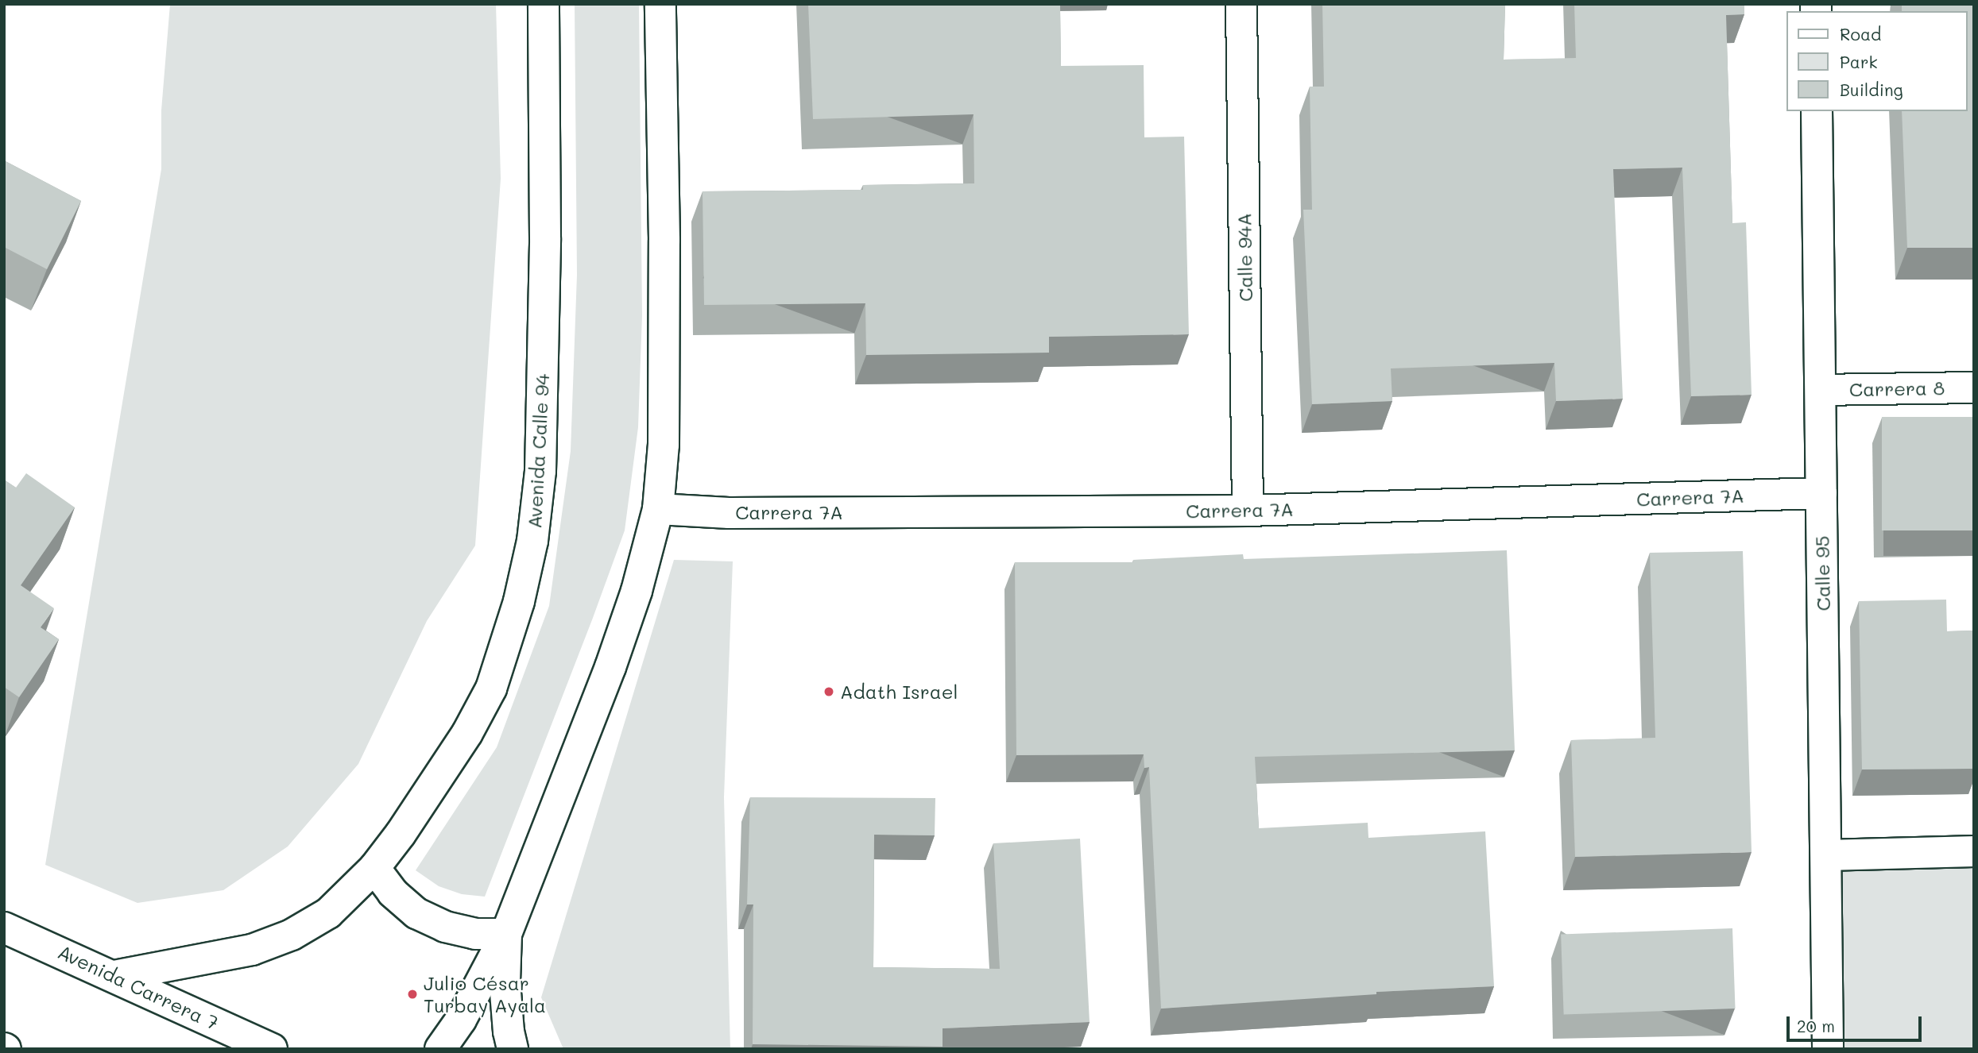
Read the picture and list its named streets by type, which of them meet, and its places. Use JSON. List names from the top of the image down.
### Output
{
  "streets": {
    "street": [
      "Calle 94A",
      "Carrera 8",
      "Avenida Calle 94",
      "Carrera 7A",
      "Calle 95",
      "Avenida Carrera 7"
    ]
  },
  "crossings": [
    ["Calle 94A", "Carrera 7A"],
    ["Carrera 8", "Calle 95"],
    ["Avenida Calle 94", "Avenida Carrera 7"],
    ["Carrera 7A", "Calle 95"]
  ],
  "places": ["Adath Israel", "Julio César Turbay Ayala"],
  "legend": ["Road", "Park", "Building"],
  "scale_bar": "20 m"
}
